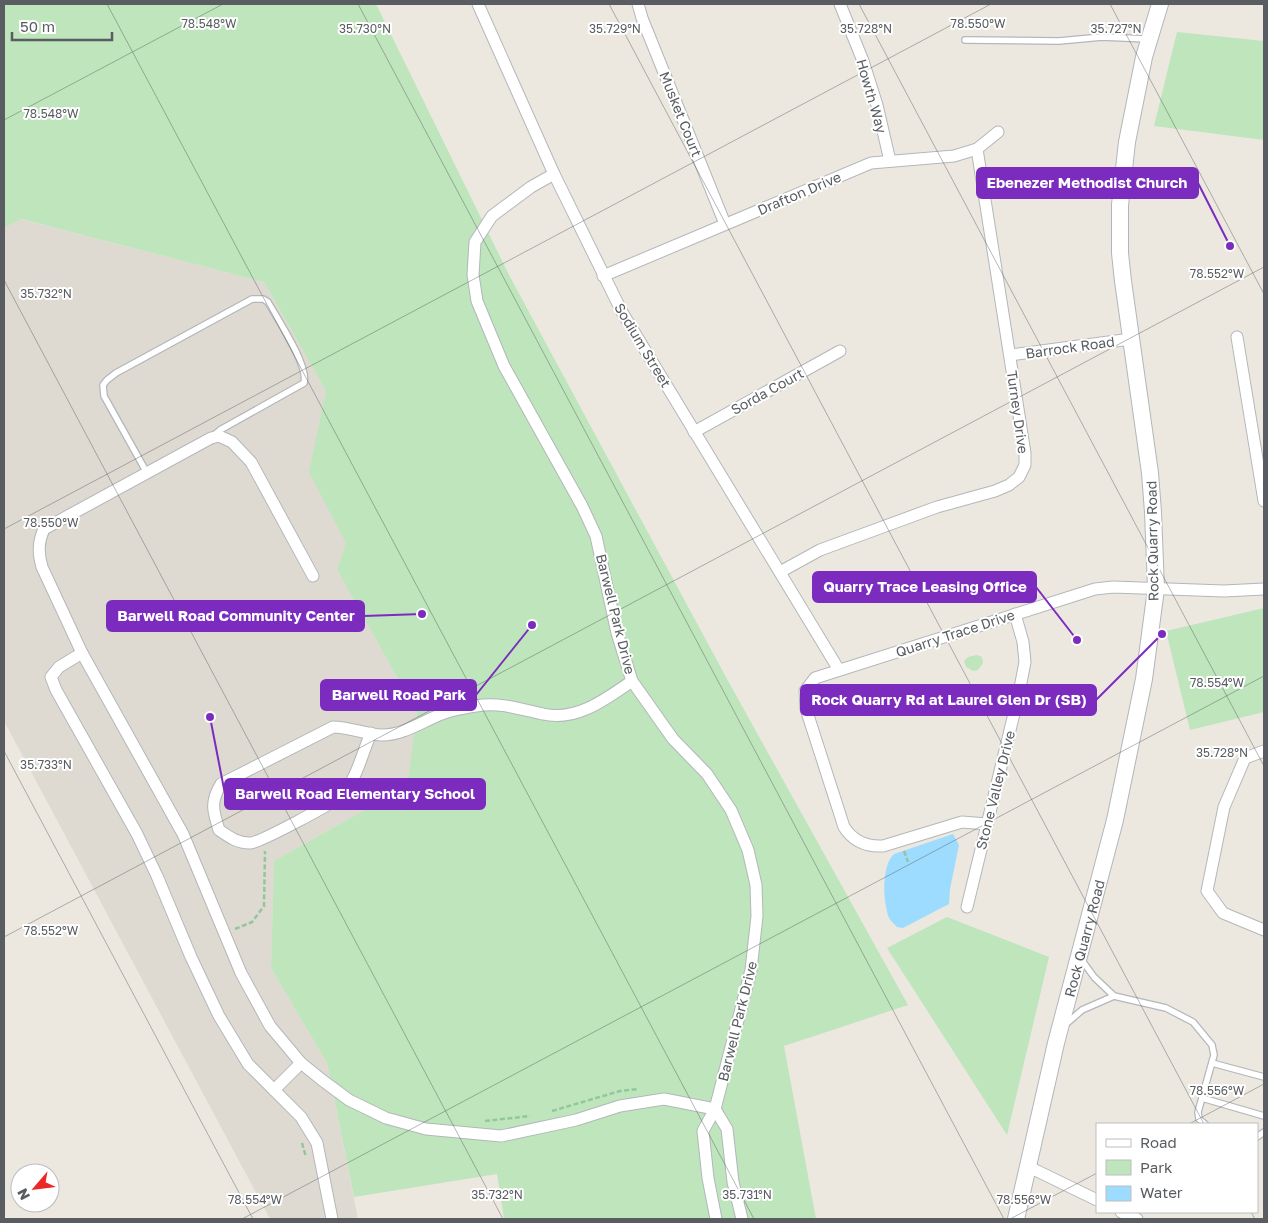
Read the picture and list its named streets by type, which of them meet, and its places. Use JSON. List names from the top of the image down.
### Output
{
  "streets": {
    "main road": ["Rock Quarry Road"],
    "street": [
      "Howth Way",
      "Musket Court",
      "Drafton Drive",
      "Sodium Street",
      "Barrock Road",
      "Sorda Court",
      "Turney Drive",
      "Barwell Park Drive",
      "Quarry Trace Drive",
      "Stone Valley Drive"
    ]
  },
  "crossings": [
    ["Howth Way", "Drafton Drive"],
    ["Musket Court", "Drafton Drive"],
    ["Drafton Drive", "Sodium Street"],
    ["Drafton Drive", "Turney Drive"],
    ["Sodium Street", "Sorda Court"],
    ["Sodium Street", "Turney Drive"],
    ["Sodium Street", "Barwell Park Drive"],
    ["Sodium Street", "Quarry Trace Drive"],
    ["Barrock Road", "Turney Drive"],
    ["Barrock Road", "Rock Quarry Road"],
    ["Rock Quarry Road", "Quarry Trace Drive"],
    ["Quarry Trace Drive", "Stone Valley Drive"]
  ],
  "places": [
    "Ebenezer Methodist Church",
    "Barwell Road Community Center",
    "Barwell Road Park",
    "Rock Quarry Rd at Laurel Glen Dr (SB)",
    "Quarry Trace Leasing Office",
    "Barwell Road Elementary School"
  ],
  "legend": ["Road", "Park", "Water"],
  "scale_bar": "50 m",
  "north": "bottom left",
  "coordinates": [
    "78.548°W",
    "78.550°W",
    "35.730°N",
    "35.729°N",
    "35.728°N",
    "35.727°N",
    "78.552°W",
    "35.732°N",
    "78.554°W",
    "35.733°N",
    "78.556°W",
    "35.731°N"
  ]
}
